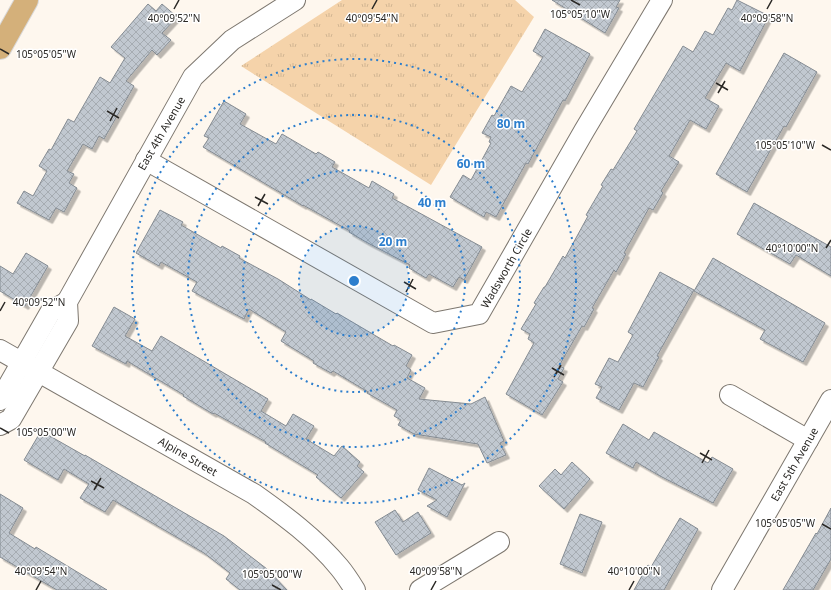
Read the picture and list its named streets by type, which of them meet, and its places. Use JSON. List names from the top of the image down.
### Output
{
  "streets": {
    "street": [
      "East 4th Avenue",
      "Wadsworth Circle",
      "Alpine Street",
      "East 5th Avenue"
    ]
  },
  "crossings": [
    ["East 4th Avenue", "Wadsworth Circle"],
    ["East 4th Avenue", "Alpine Street"]
  ],
  "coordinates": [
    "105°05'10\"W",
    "40°09'52\"N",
    "40°09'54\"N",
    "40°09'58\"N",
    "105°05'05\"W",
    "40°10'00\"N",
    "105°05'00\"W"
  ],
  "rings": [
    "80 m",
    "60 m",
    "40 m",
    "20 m"
  ]
}
